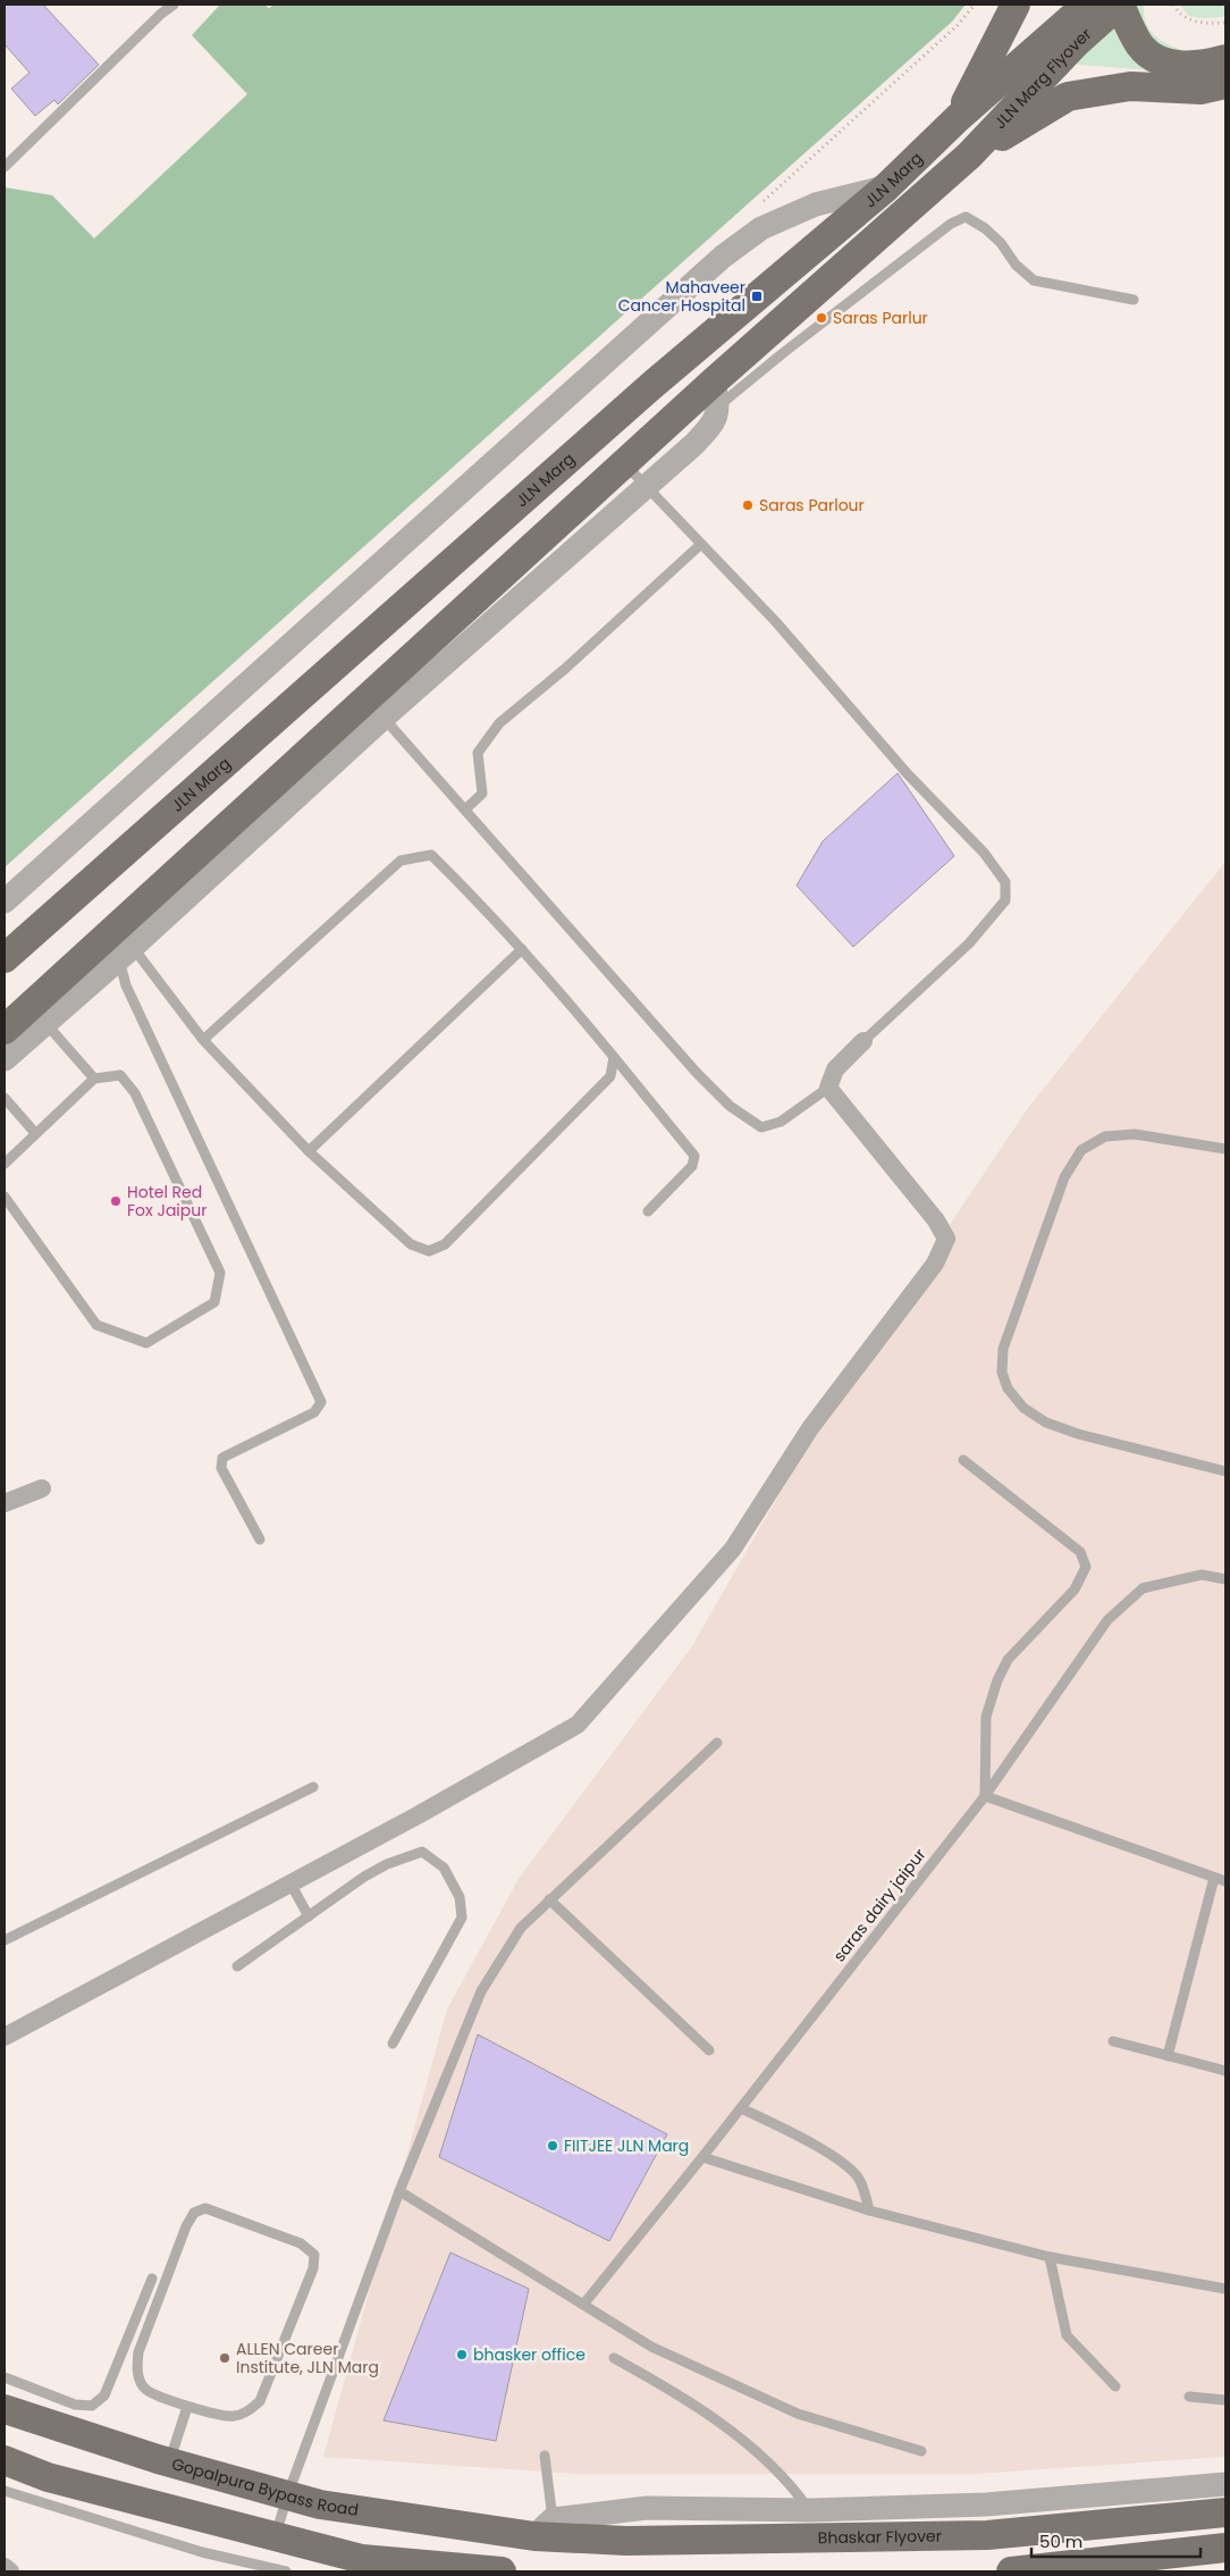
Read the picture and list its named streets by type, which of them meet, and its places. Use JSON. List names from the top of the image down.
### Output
{
  "streets": {
    "main road": [
      "JLN Marg Flyover",
      "JLN Marg",
      "Gopalpura Bypass Road",
      "Bhaskar Flyover"
    ],
    "lane": ["saras dairy jaipur"]
  },
  "crossings": [
    ["JLN Marg Flyover", "JLN Marg"],
    ["Gopalpura Bypass Road", "Bhaskar Flyover"]
  ],
  "places": {
    "transit": ["Mahaveer Cancer Hospital"],
    "other": [
      "Saras Parlur",
      "Saras Parlour",
      "Hotel Red Fox Jaipur",
      "FIITJEE JLN Marg",
      "bhasker office",
      "ALLEN Career Institute, JLN Marg"
    ]
  },
  "scale_bar": "50 m"
}
